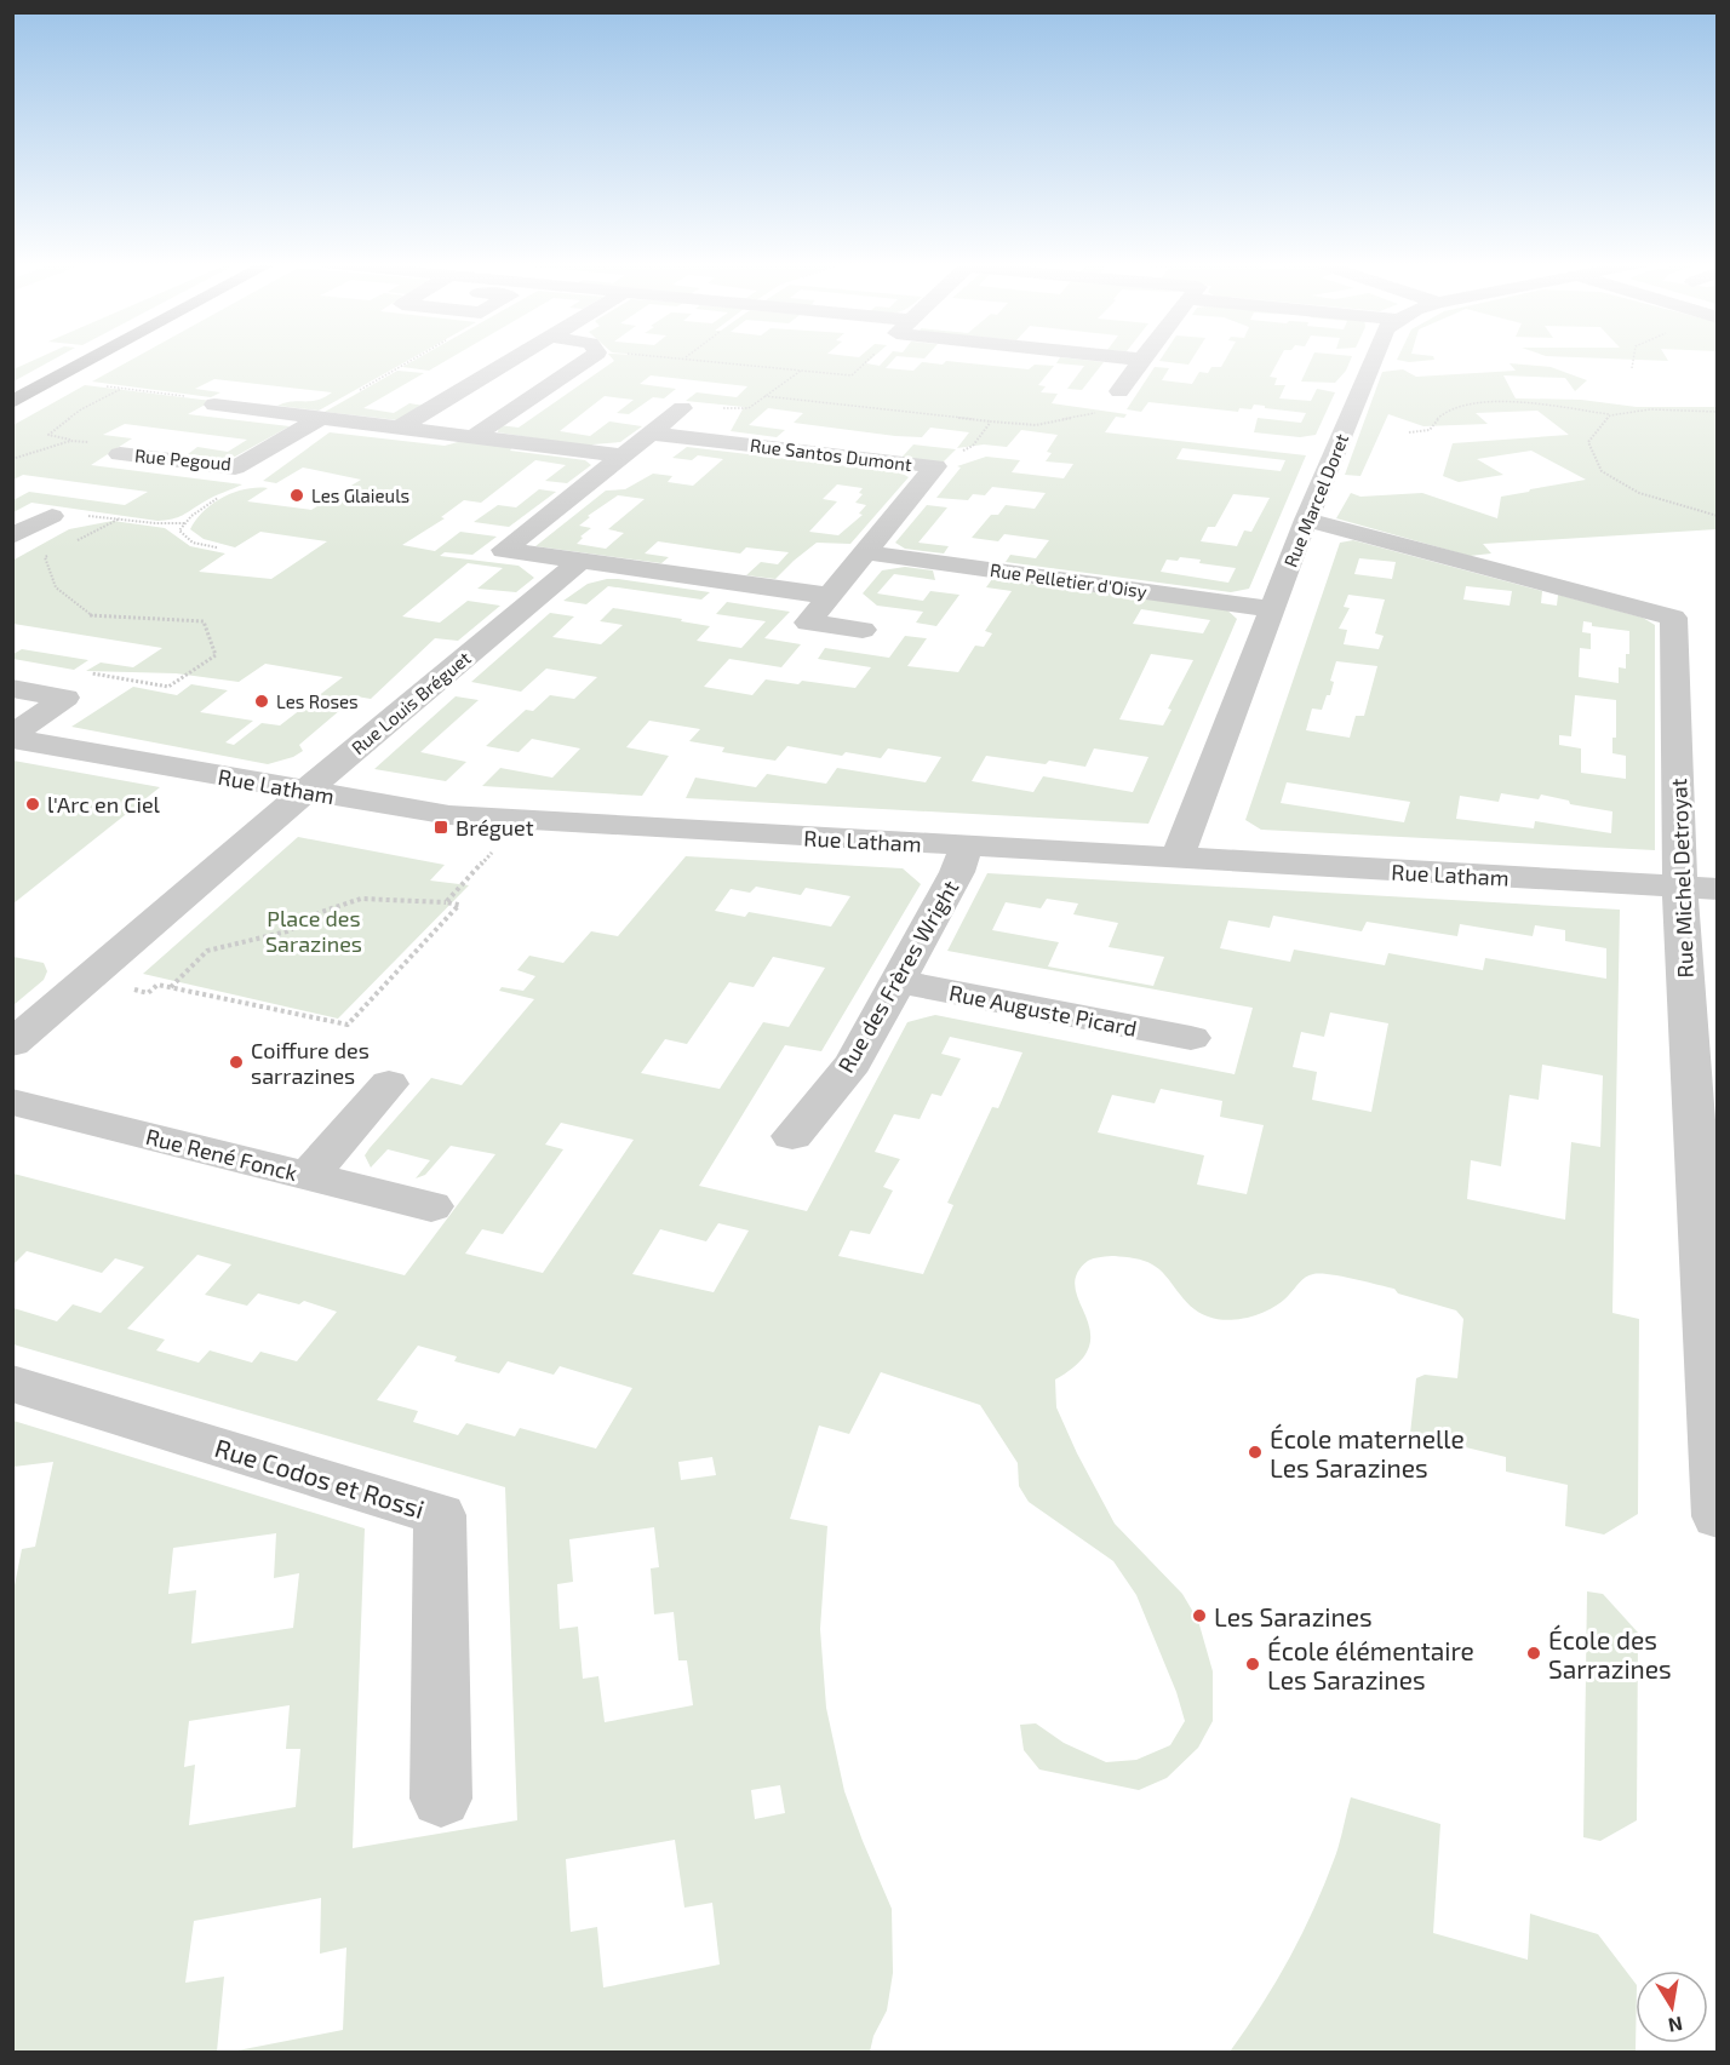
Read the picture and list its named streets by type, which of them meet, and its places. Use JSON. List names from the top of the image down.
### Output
{
  "streets": {
    "street": [
      "Rue Santos Dumont",
      "Rue Pegoud",
      "Rue Marcel Doret",
      "Rue Pelletier d'Oisy",
      "Rue Louis Bréguet",
      "Rue Latham",
      "Rue Michel Detroyat",
      "Rue des Frères Wright",
      "Rue Auguste Picard",
      "Rue René Fonck",
      "Rue Codos et Rossi"
    ]
  },
  "crossings": [
    ["Rue Santos Dumont", "Rue Pelletier d'Oisy"],
    ["Rue Marcel Doret", "Rue Pelletier d'Oisy"],
    ["Rue Marcel Doret", "Rue Latham"],
    ["Rue Marcel Doret", "Rue Michel Detroyat"],
    ["Rue Louis Bréguet", "Rue Latham"],
    ["Rue Latham", "Rue Michel Detroyat"],
    ["Rue Latham", "Rue des Frères Wright"],
    ["Rue des Frères Wright", "Rue Auguste Picard"]
  ],
  "parks": ["Place des Sarazines"],
  "places": {
    "other": [
      "Les Glaieuls",
      "Les Roses",
      "l'Arc en Ciel",
      "Coiffure des sarrazines",
      "École maternelle Les Sarazines",
      "Les Sarazines",
      "École des Sarrazines",
      "École élémentaire Les Sarazines"
    ],
    "transit": ["Bréguet"]
  },
  "north": "bottom"
}
